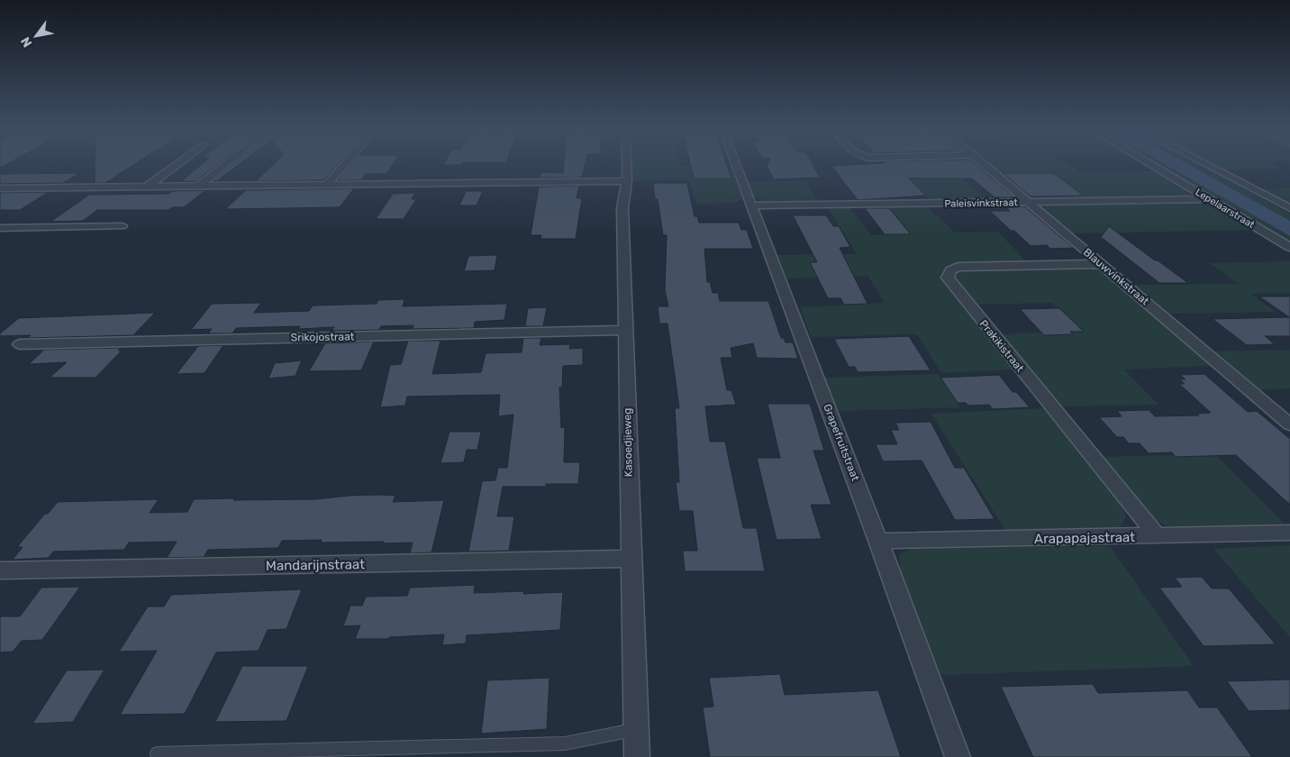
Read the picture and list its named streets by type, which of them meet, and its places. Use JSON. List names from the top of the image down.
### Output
{
  "streets": {
    "street": [
      "Paleisvinkstraat",
      "Lepelaarstraat",
      "Blauwvinkstraat",
      "Srikojostraat",
      "Prakikistraat",
      "Kasoedjieweg",
      "Grapefruitstraat",
      "Arapapajastraat",
      "Mandarijnstraat"
    ]
  },
  "crossings": [
    ["Paleisvinkstraat", "Lepelaarstraat"],
    ["Paleisvinkstraat", "Blauwvinkstraat"],
    ["Paleisvinkstraat", "Grapefruitstraat"],
    ["Blauwvinkstraat", "Prakikistraat"],
    ["Srikojostraat", "Kasoedjieweg"],
    ["Prakikistraat", "Arapapajastraat"],
    ["Kasoedjieweg", "Mandarijnstraat"],
    ["Grapefruitstraat", "Arapapajastraat"]
  ],
  "north": "bottom left"
}
